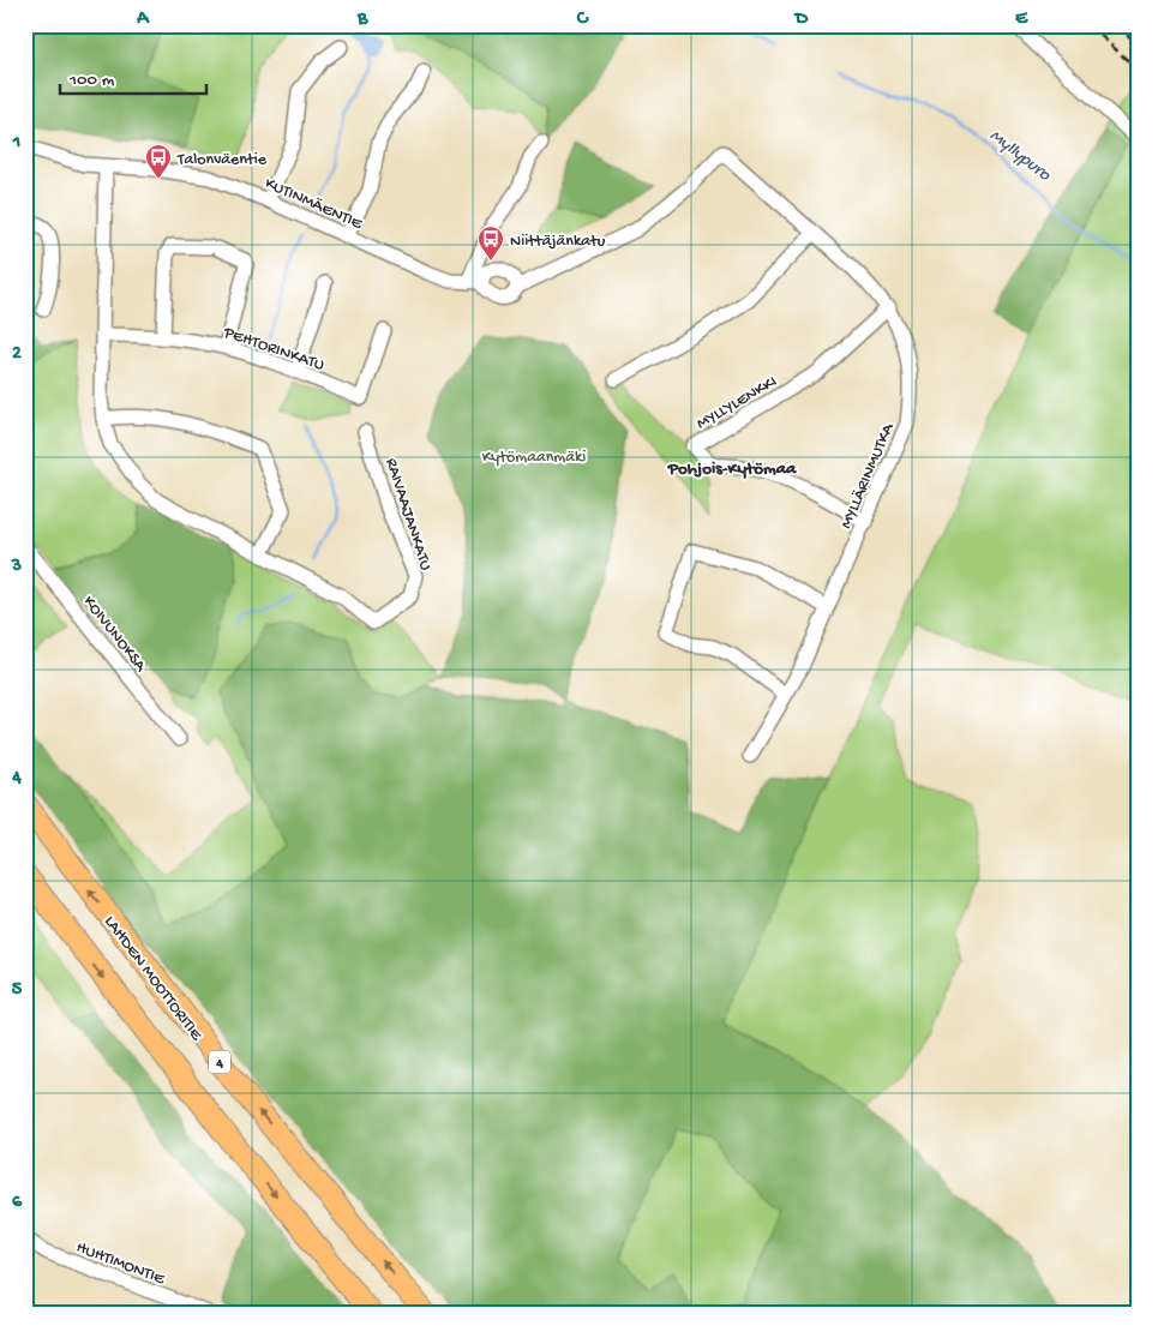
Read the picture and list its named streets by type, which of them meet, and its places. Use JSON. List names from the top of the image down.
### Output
{
  "streets": {
    "highway": ["LAHDEN MOOTTORITIE", "4"],
    "street": [
      "KUTINMÄENTIE",
      "PEHTORINKATU",
      "MYLLYLENKKI",
      "MYLLÄRINMUTKA",
      "RAIVAAJANKATU",
      "KOIVUNOKSA",
      "HUHTIMONTIE"
    ]
  },
  "crossings": [
    ["KUTINMÄENTIE", "MYLLÄRINMUTKA"],
    ["MYLLYLENKKI", "MYLLÄRINMUTKA"]
  ],
  "districts": ["Pohjois-Kytömaa"],
  "water": ["Myllypuro"],
  "parks": ["Kytömaanmäki"],
  "places": {
    "bus stop": ["Talonväentie", "Niittäjänkatu"]
  },
  "scale_bar": "100 m",
  "grid": {
    "columns": [
      "A",
      "B",
      "C",
      "D",
      "E"
    ],
    "rows": [
      "1",
      "2",
      "3",
      "4",
      "5",
      "6"
    ]
  }
}
